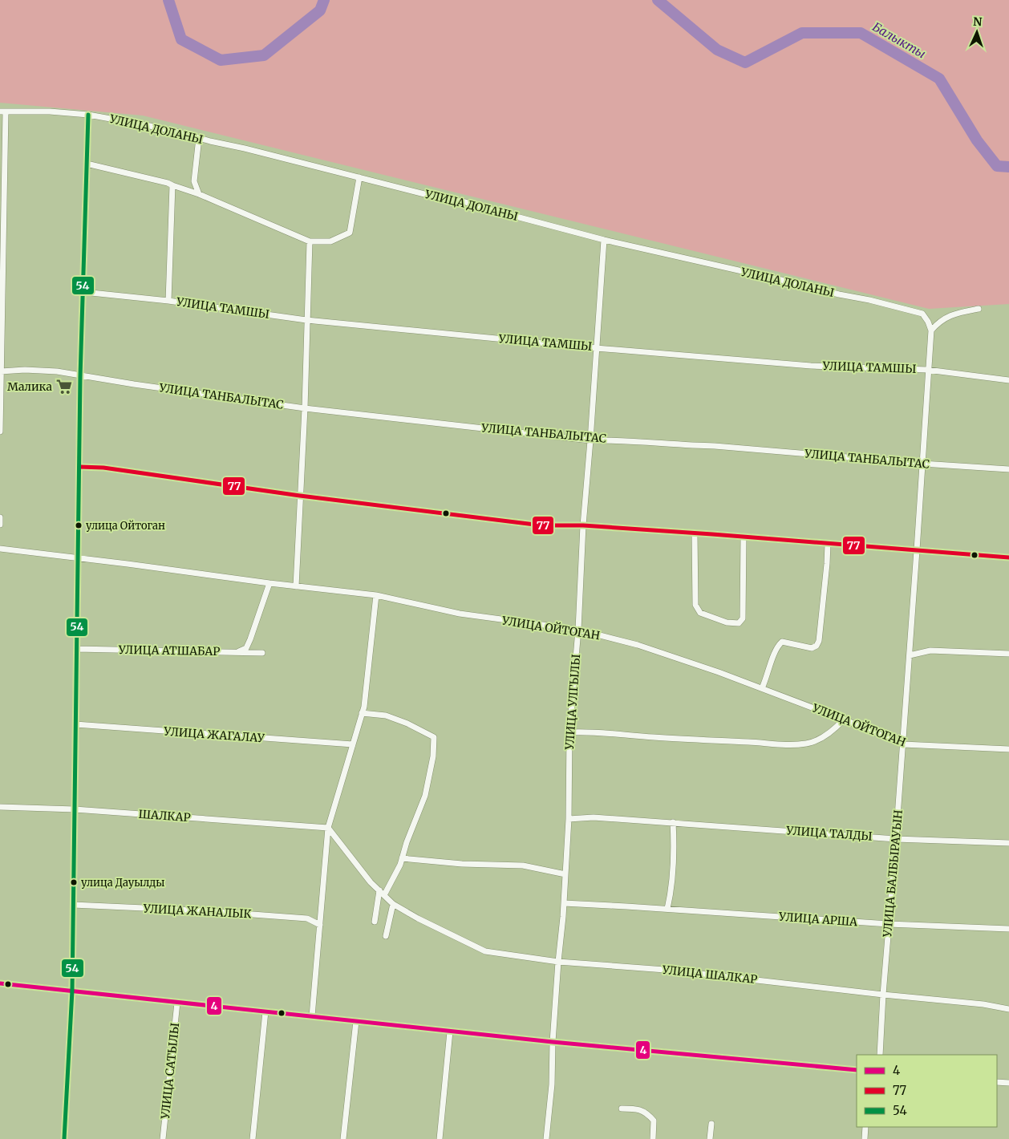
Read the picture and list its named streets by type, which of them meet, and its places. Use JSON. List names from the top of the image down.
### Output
{
  "streets": {
    "street": [
      "УЛИЦА ДОЛАНЫ",
      "УЛИЦА ТАМШЫ",
      "УЛИЦА ТАНБАЛЫТАС",
      "УЛИЦА ОЙТОГАН",
      "УЛИЦА АТШАБАР",
      "УЛИЦА УЛГЫЛЫ",
      "УЛИЦА ЖАГАЛАУ",
      "ШАЛКАР",
      "УЛИЦА ТАЛДЫ",
      "УЛИЦА БАЛБЫРАУЫН",
      "УЛИЦА ЖАНАЛЫК",
      "УЛИЦА АРША",
      "УЛИЦА ШАЛКАР",
      "УЛИЦА САТЫЛЫ"
    ]
  },
  "crossings": [
    ["УЛИЦА ДОЛАНЫ", "УЛИЦА УЛГЫЛЫ"],
    ["УЛИЦА ДОЛАНЫ", "УЛИЦА БАЛБЫРАУЫН"],
    ["УЛИЦА ТАМШЫ", "УЛИЦА УЛГЫЛЫ"],
    ["УЛИЦА ТАМШЫ", "УЛИЦА БАЛБЫРАУЫН"],
    ["УЛИЦА ТАНБАЛЫТАС", "УЛИЦА УЛГЫЛЫ"],
    ["УЛИЦА ТАНБАЛЫТАС", "УЛИЦА БАЛБЫРАУЫН"],
    ["УЛИЦА ОЙТОГАН", "УЛИЦА УЛГЫЛЫ"],
    ["УЛИЦА ОЙТОГАН", "УЛИЦА БАЛБЫРАУЫН"],
    ["УЛИЦА УЛГЫЛЫ", "УЛИЦА ТАЛДЫ"],
    ["УЛИЦА УЛГЫЛЫ", "УЛИЦА АРША"],
    ["УЛИЦА УЛГЫЛЫ", "УЛИЦА ШАЛКАР"],
    ["ШАЛКАР", "УЛИЦА ШАЛКАР"],
    ["УЛИЦА ТАЛДЫ", "УЛИЦА БАЛБЫРАУЫН"],
    ["УЛИЦА БАЛБЫРАУЫН", "УЛИЦА АРША"],
    ["УЛИЦА БАЛБЫРАУЫН", "УЛИЦА ШАЛКАР"]
  ],
  "water": ["Балыкты"],
  "places": {
    "supermarket": ["Малика"],
    "other": ["улица Ойтоган", "улица Дауылды"]
  },
  "lines": ["transit line 54", "transit line 77", "transit line 4"],
  "legend": ["4", "77", "54"],
  "north": "top"
}
